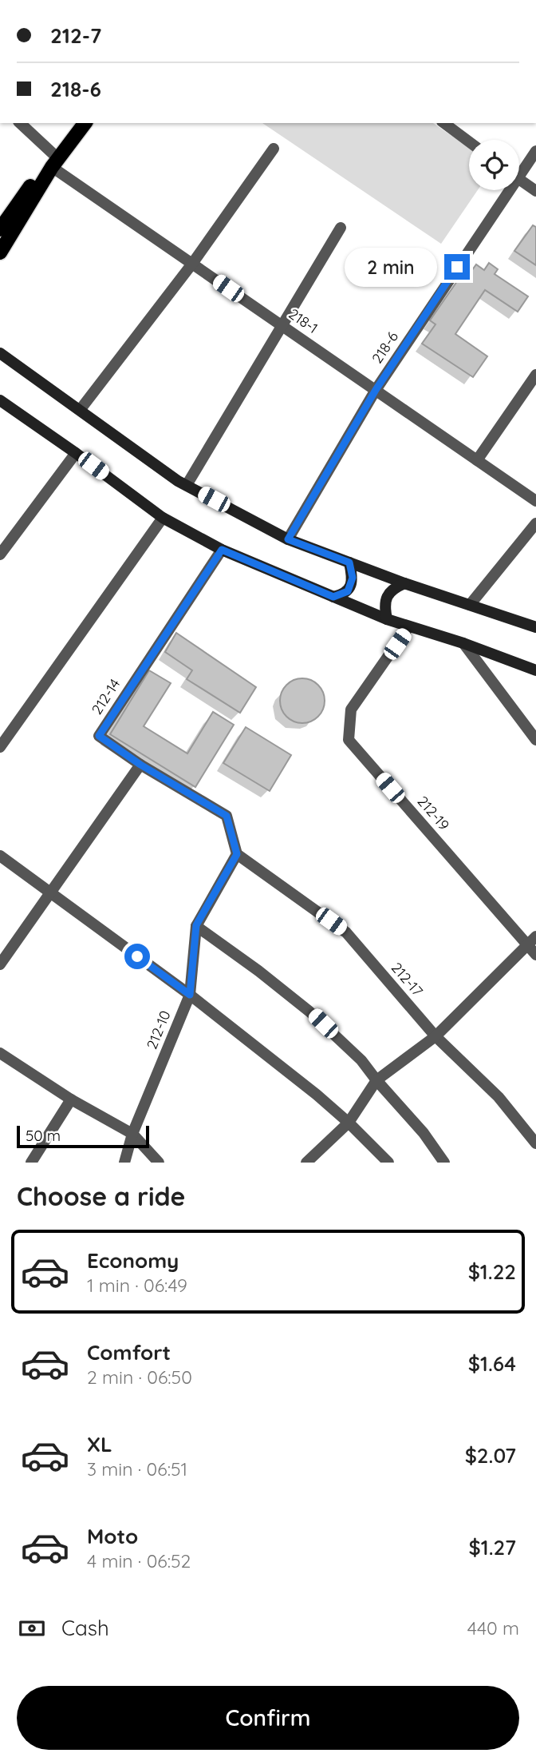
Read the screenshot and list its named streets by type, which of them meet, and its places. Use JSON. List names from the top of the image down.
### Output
{
  "streets": {
    "street": [
      "218-1",
      "218-6",
      "212-14",
      "212-19",
      "212-17",
      "212-10"
    ]
  },
  "crossings": [
    ["218-1", "218-6"],
    ["212-14", "212-17"],
    ["212-14", "212-10"],
    ["212-17", "212-10"]
  ],
  "scale_bar": "50 m",
  "page": {
    "banner": ["212-7", "218-6"],
    "bubble": "2 min",
    "scale": "50 m",
    "heading": "Choose a ride",
    "list": [
      {
        "name": "Economy",
        "note": "1 min · 06:49",
        "value": "$1.22"
      },
      {
        "name": "Comfort",
        "note": "2 min · 06:50",
        "value": "$1.64"
      },
      {
        "name": "XL",
        "note": "3 min · 06:51",
        "value": "$2.07"
      },
      {
        "name": "Moto",
        "note": "4 min · 06:52",
        "value": "$1.27"
      }
    ],
    "pay": ["Cash", "440 m"],
    "buttons": "Confirm"
  }
}
